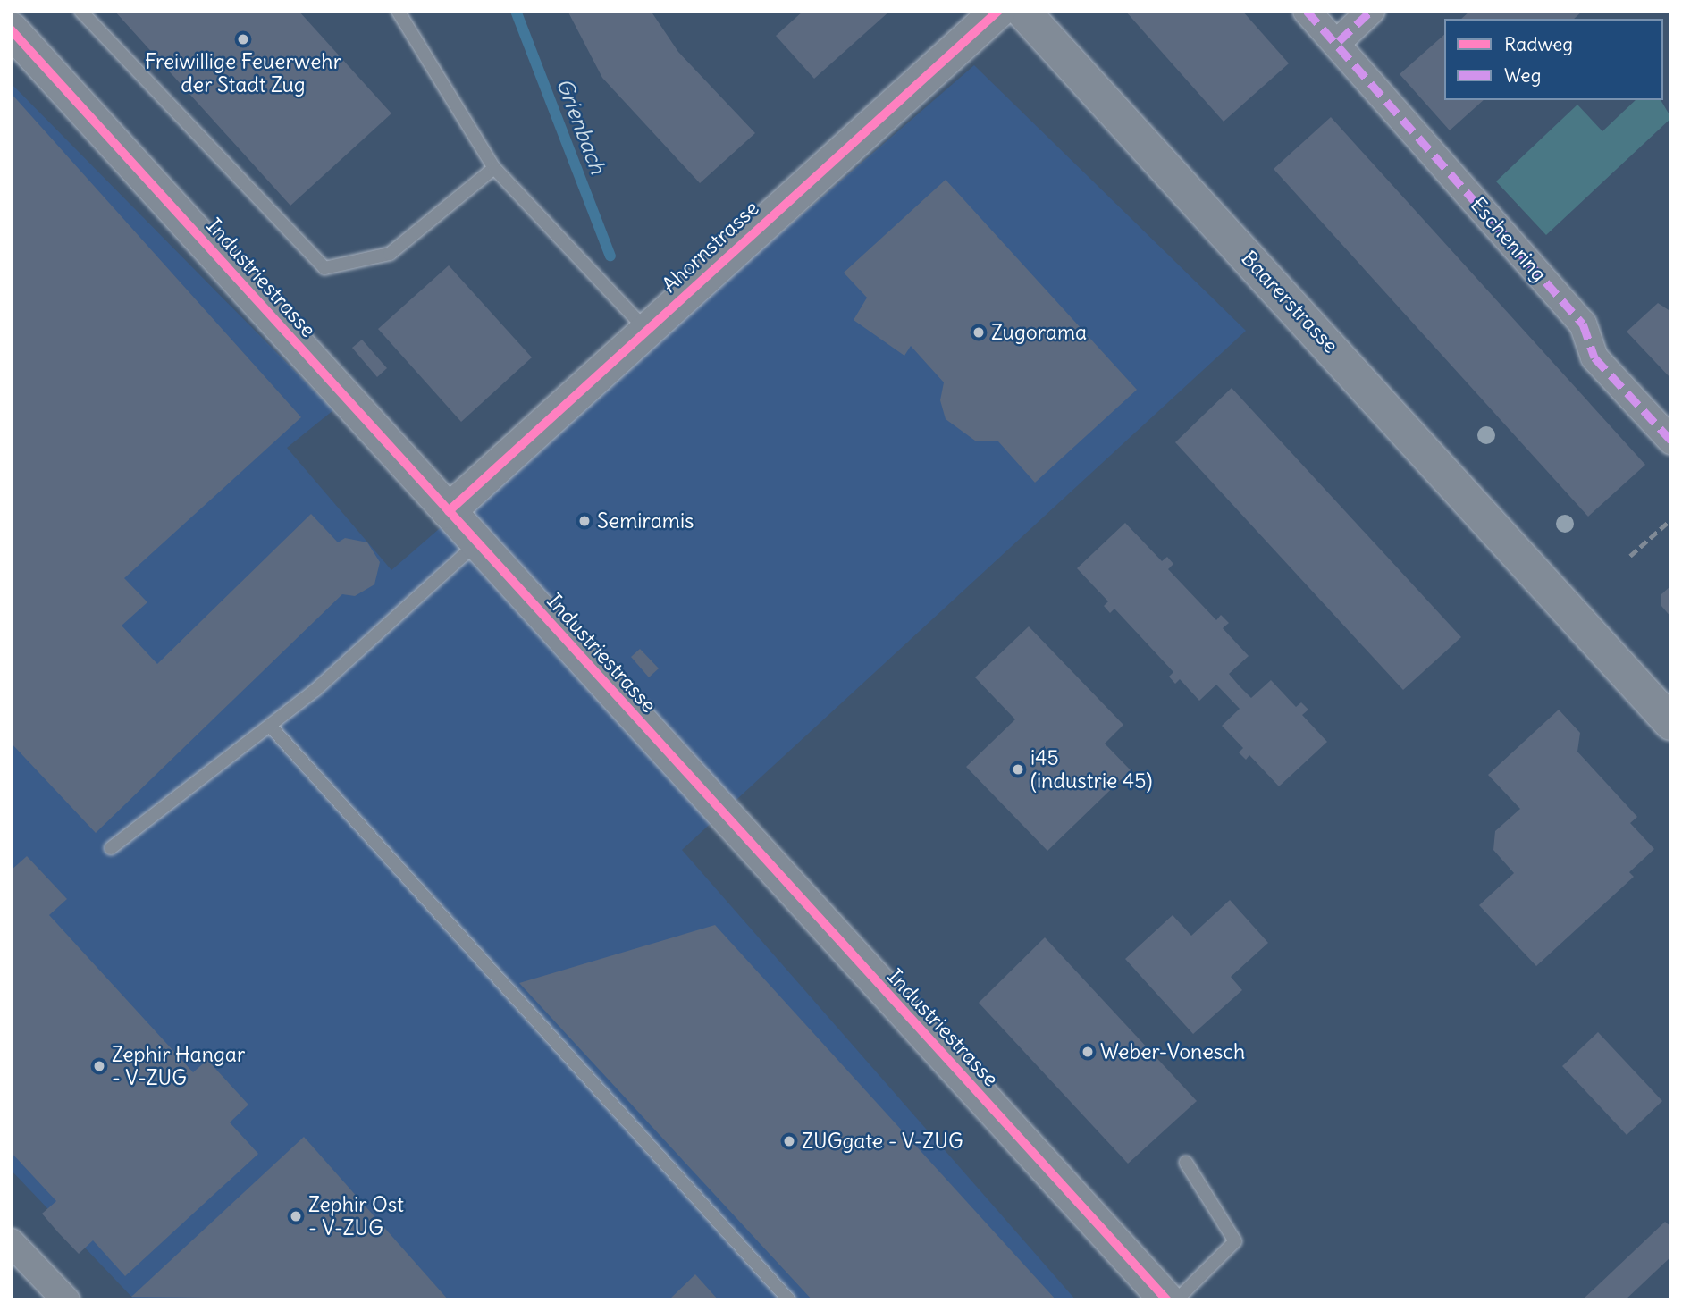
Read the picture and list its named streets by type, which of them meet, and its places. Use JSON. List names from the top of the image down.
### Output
{
  "streets": {
    "street": [
      "Eschenring",
      "Ahornstrasse",
      "Industriestrasse",
      "Baarerstrasse"
    ]
  },
  "crossings": [
    ["Ahornstrasse", "Industriestrasse"]
  ],
  "water": ["Grienbach"],
  "places": [
    "Freiwillige Feuerwehr der Stadt Zug",
    "Zugorama",
    "Semiramis",
    "i45 (industrie 45)",
    "Weber-Vonesch",
    "Zephir Hangar - V-ZUG",
    "ZUGgate - V-ZUG",
    "Zephir Ost - V-ZUG"
  ],
  "legend": ["Radweg", "Weg"]
}
